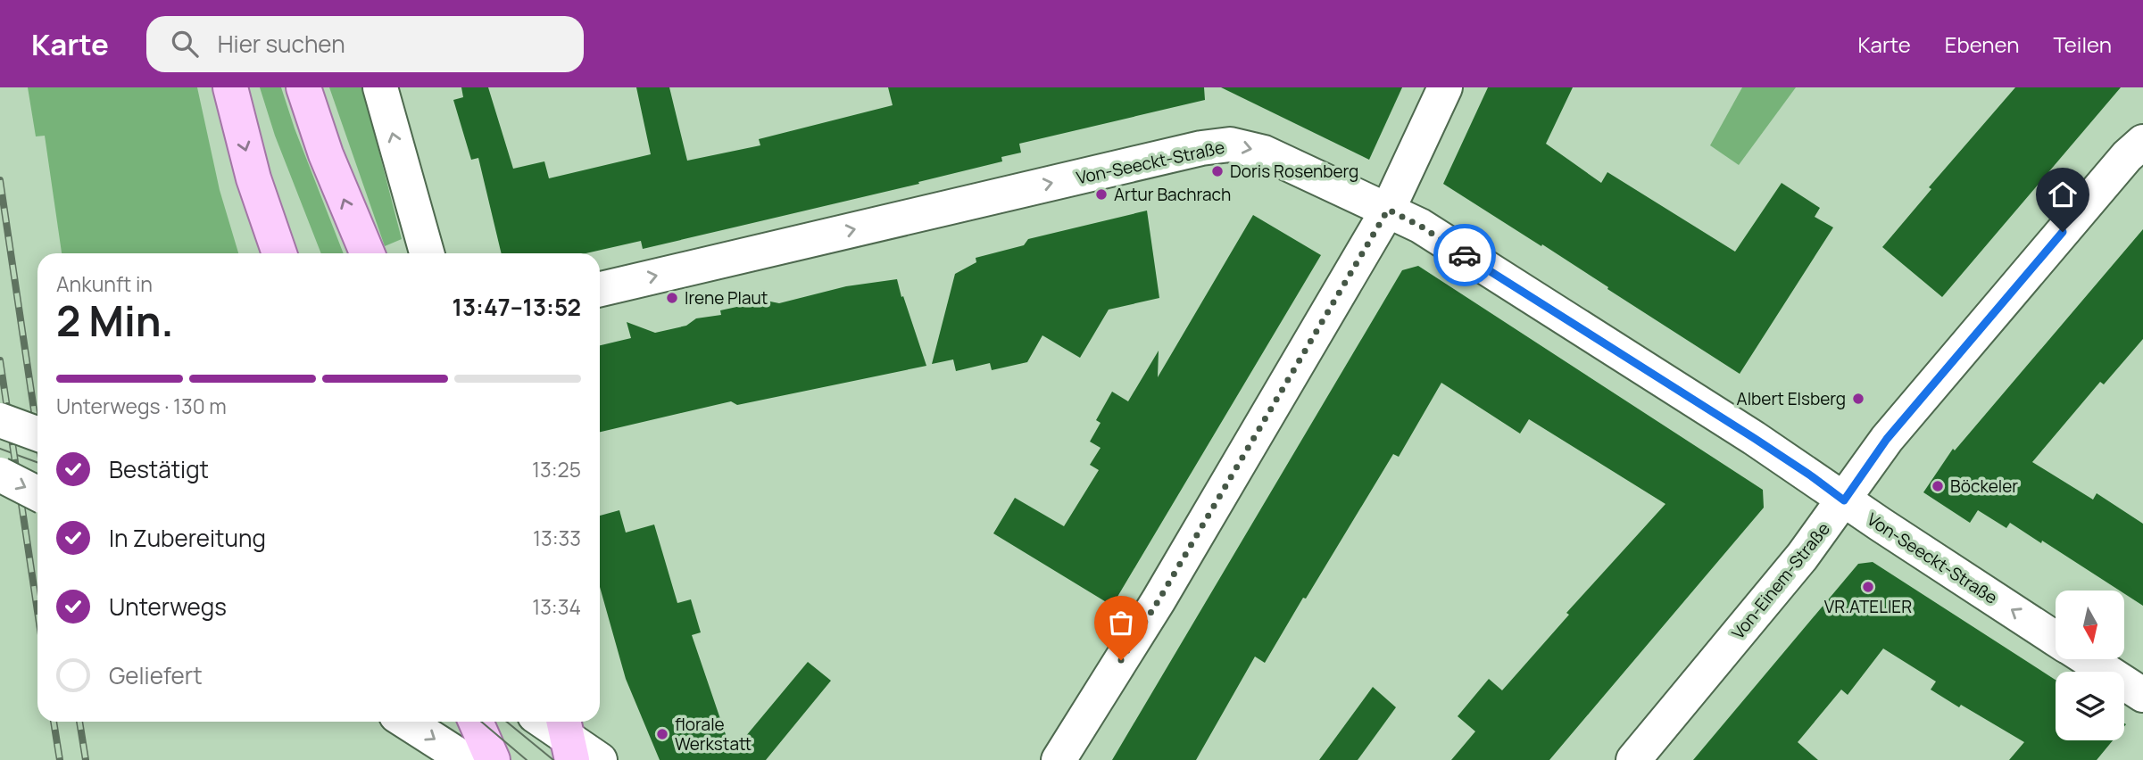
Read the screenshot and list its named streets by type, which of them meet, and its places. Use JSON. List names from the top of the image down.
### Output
{
  "streets": {
    "street": ["Von-Seeckt-Straße", "Von-Einem-Straße"]
  },
  "crossings": [
    ["Von-Seeckt-Straße", "Von-Einem-Straße"]
  ],
  "places": [
    "Doris Rosenberg",
    "Artur Bachrach",
    "Irene Plaut",
    "Albert Elsberg",
    "Böckeler",
    "VR.ATELIER",
    "florale Werkstatt"
  ],
  "north": "bottom",
  "page": {
    "header": "Karte",
    "search": "Hier suchen",
    "nav": ["Karte", "Ebenen", "Teilen"],
    "heading": ["2 Min.", "Ankunft in", "13:47–13:52"],
    "bar": "Unterwegs · 130 m",
    "list": [
      ["Bestätigt", "13:25"],
      ["In Zubereitung", "13:33"],
      ["Unterwegs", "13:34"],
      "Geliefert"
    ]
  }
}
